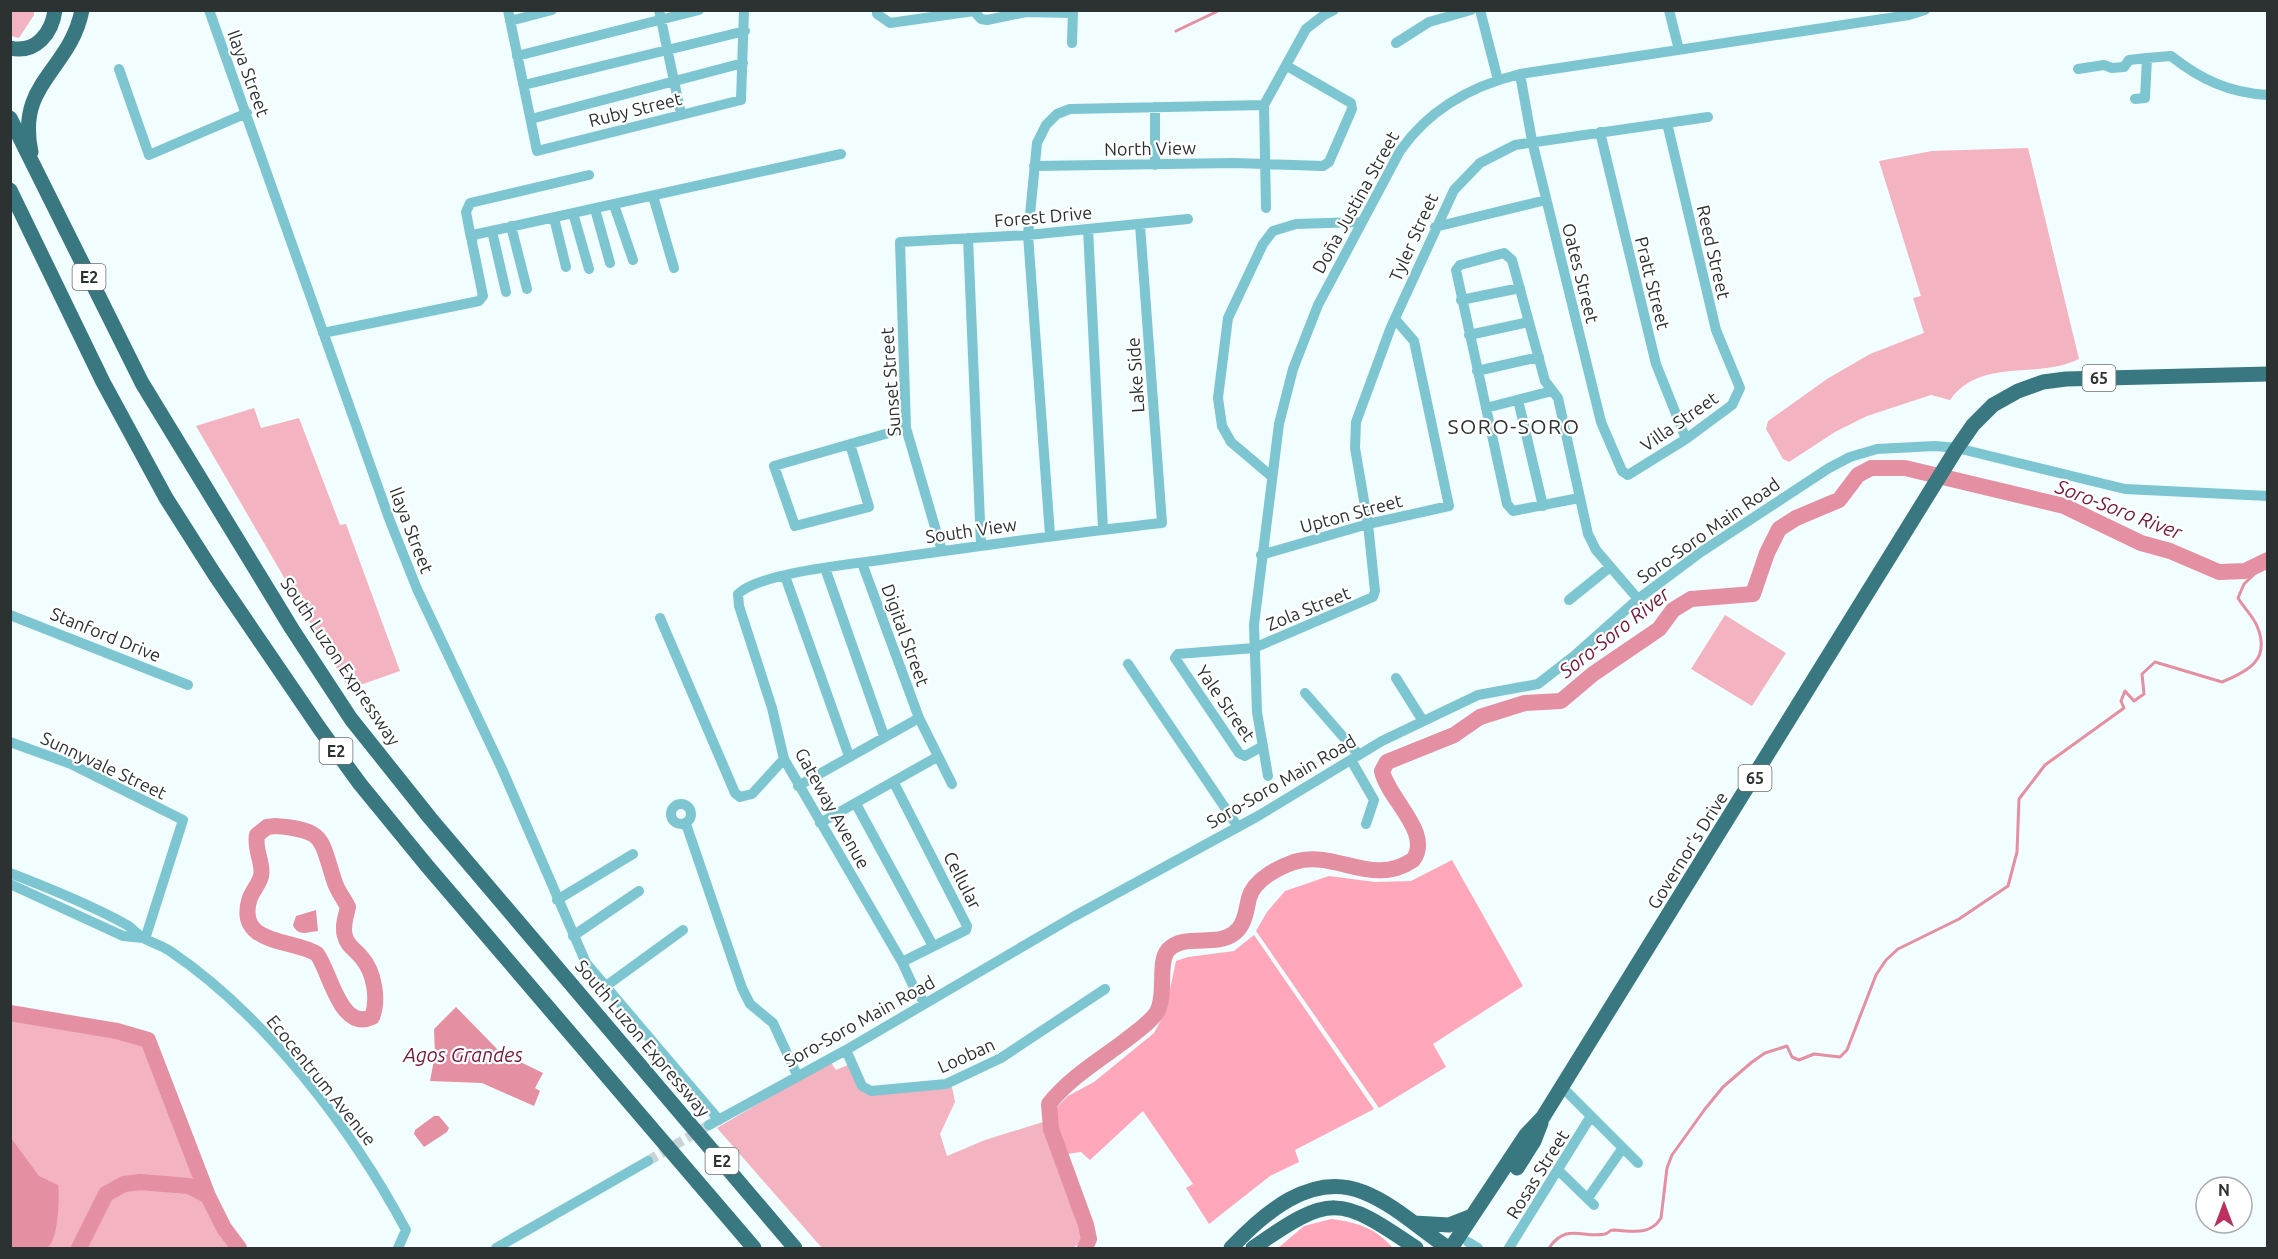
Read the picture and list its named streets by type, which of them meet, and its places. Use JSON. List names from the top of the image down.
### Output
{
  "streets": {
    "highway": [
      "E2",
      "65",
      "South Luzon Expressway",
      "Governor's Drive"
    ],
    "street": [
      "Ilaya Street",
      "Ruby Street",
      "North View",
      "Doña Justina Street",
      "Forest Drive",
      "Tyler Street",
      "Reed Street",
      "Oates Street",
      "Pratt Street",
      "Lake Side",
      "Sunset Street",
      "Villa Street",
      "Upton Street",
      "South View",
      "Soro-Soro Main Road",
      "Zola Street",
      "Stanford Drive",
      "Digital Street",
      "Yale Street",
      "Sunnyvale Street",
      "Gateway Avenue",
      "Cellular",
      "Looban",
      "Ecocentrum Avenue",
      "Rosas Street"
    ]
  },
  "crossings": [
    ["Ilaya Street", "Soro-Soro Main Road"],
    ["Doña Justina Street", "Oates Street"],
    ["Doña Justina Street", "Upton Street"],
    ["Doña Justina Street", "Zola Street"],
    ["Doña Justina Street", "Yale Street"],
    ["Forest Drive", "Lake Side"],
    ["Forest Drive", "Sunset Street"],
    ["Tyler Street", "Reed Street"],
    ["Tyler Street", "Oates Street"],
    ["Tyler Street", "Pratt Street"],
    ["Tyler Street", "Upton Street"],
    ["Tyler Street", "Zola Street"],
    ["Reed Street", "Villa Street"],
    ["Oates Street", "Villa Street"],
    ["Pratt Street", "Villa Street"],
    ["Lake Side", "South View"],
    ["65", "Soro-Soro Main Road"],
    ["65", "Governor's Drive"],
    ["Sunset Street", "South View"],
    ["Upton Street", "Zola Street"],
    ["South View", "Digital Street"],
    ["South View", "Gateway Avenue"],
    ["Soro-Soro Main Road", "Gateway Avenue"],
    ["Soro-Soro Main Road", "Governor's Drive"],
    ["Soro-Soro Main Road", "Looban"],
    ["Zola Street", "Yale Street"],
    ["Sunnyvale Street", "Ecocentrum Avenue"],
    ["Gateway Avenue", "Cellular"]
  ],
  "districts": ["SORO-SORO"],
  "water": ["Soro-Soro River", "Agos Grandes"],
  "north": "top"
}
